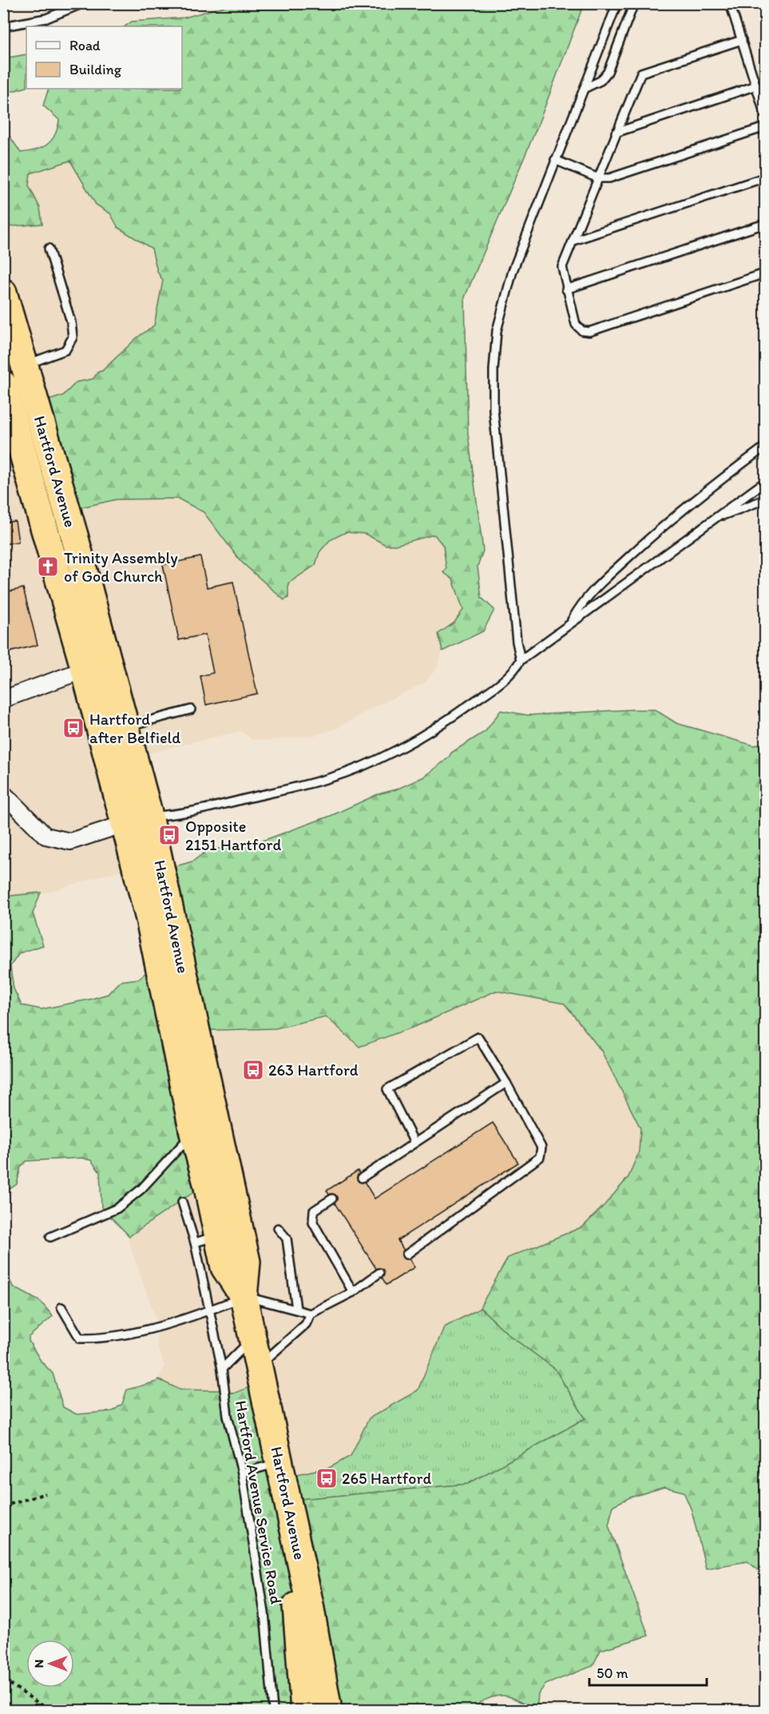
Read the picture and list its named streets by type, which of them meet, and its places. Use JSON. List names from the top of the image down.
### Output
{
  "streets": {
    "highway": ["Hartford Avenue"],
    "lane": ["Hartford Avenue Service Road"]
  },
  "crossings": [
    ["Hartford Avenue", "Hartford Avenue Service Road"]
  ],
  "places": {
    "church": ["Trinity Assembly of God Church"],
    "bus stop": [
      "Hartford after Belfield",
      "Opposite 2151 Hartford",
      "263 Hartford",
      "265 Hartford"
    ]
  },
  "legend": ["Road", "Building"],
  "scale_bar": "50 m",
  "north": "left"
}
